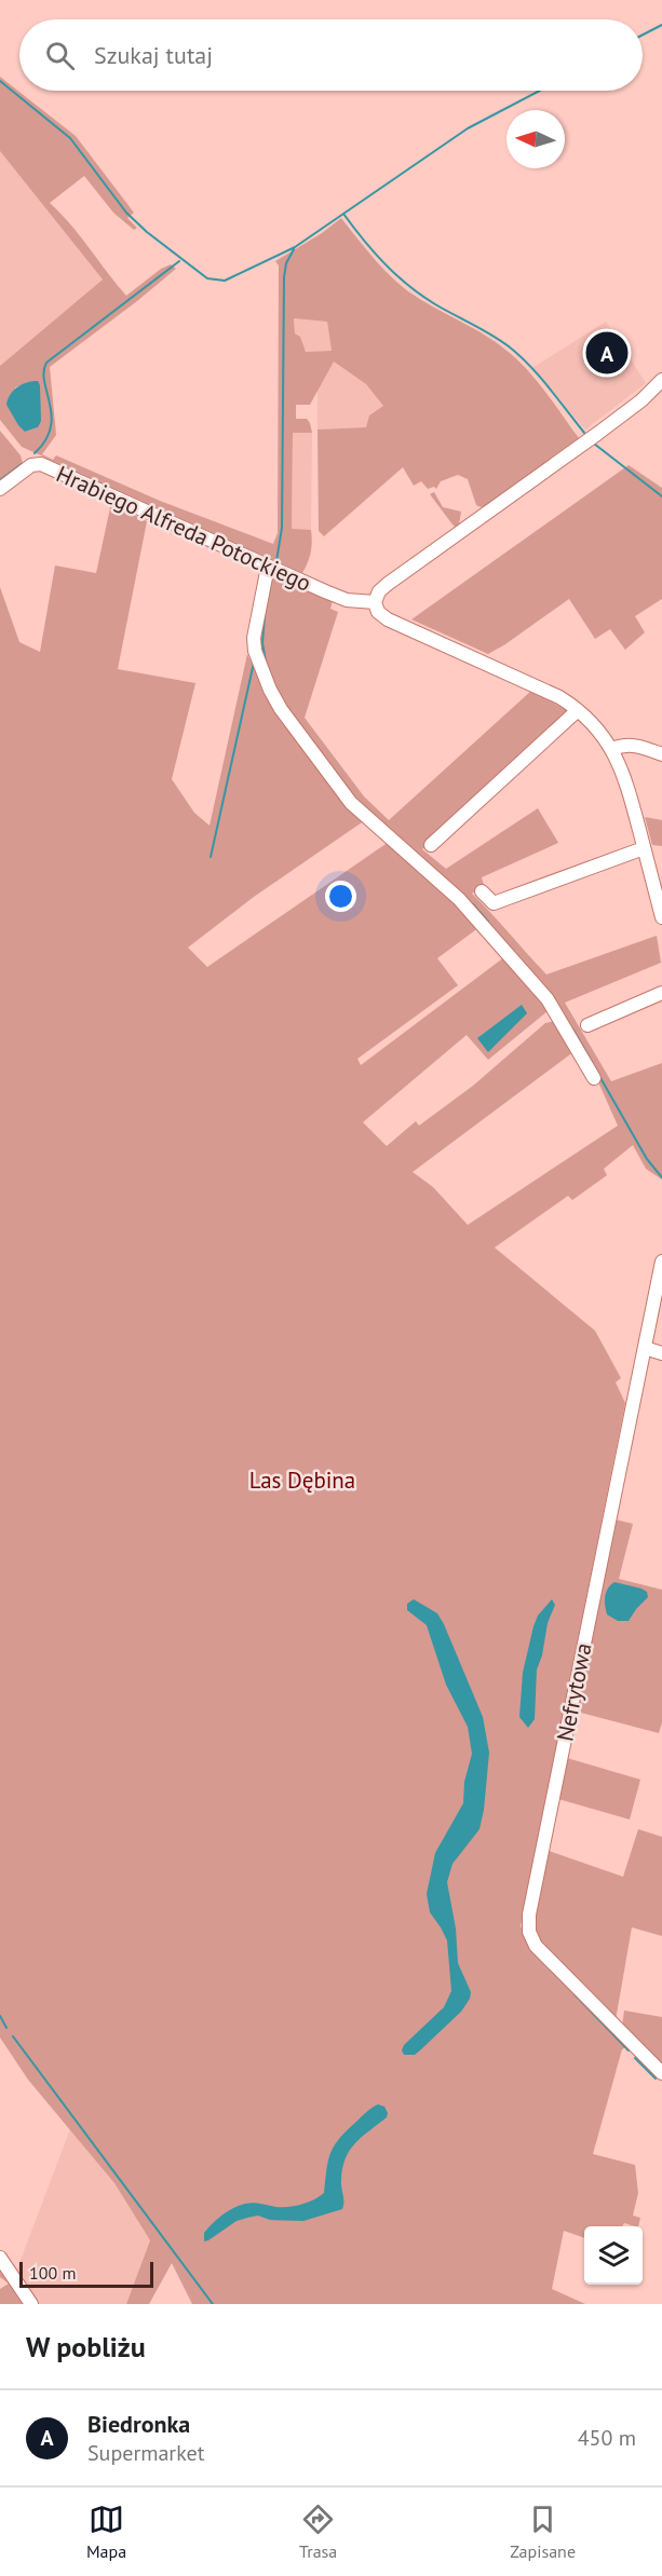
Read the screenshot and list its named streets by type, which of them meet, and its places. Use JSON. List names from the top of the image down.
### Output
{
  "streets": {
    "street": ["Hrabiego Alfreda Potockiego", "Nefrytowa"]
  },
  "parks": ["Las Dębina"],
  "scale_bar": "100 m",
  "north": "left",
  "page": {
    "search": "Szukaj tutaj",
    "pins": "A",
    "scale": "100 m",
    "heading": "W pobliżu",
    "list": [
      {
        "mark": "A",
        "name": "Biedronka",
        "note": "Supermarket",
        "value": "450 m"
      }
    ],
    "nav": ["Mapa", "Trasa", "Zapisane"]
  }
}
